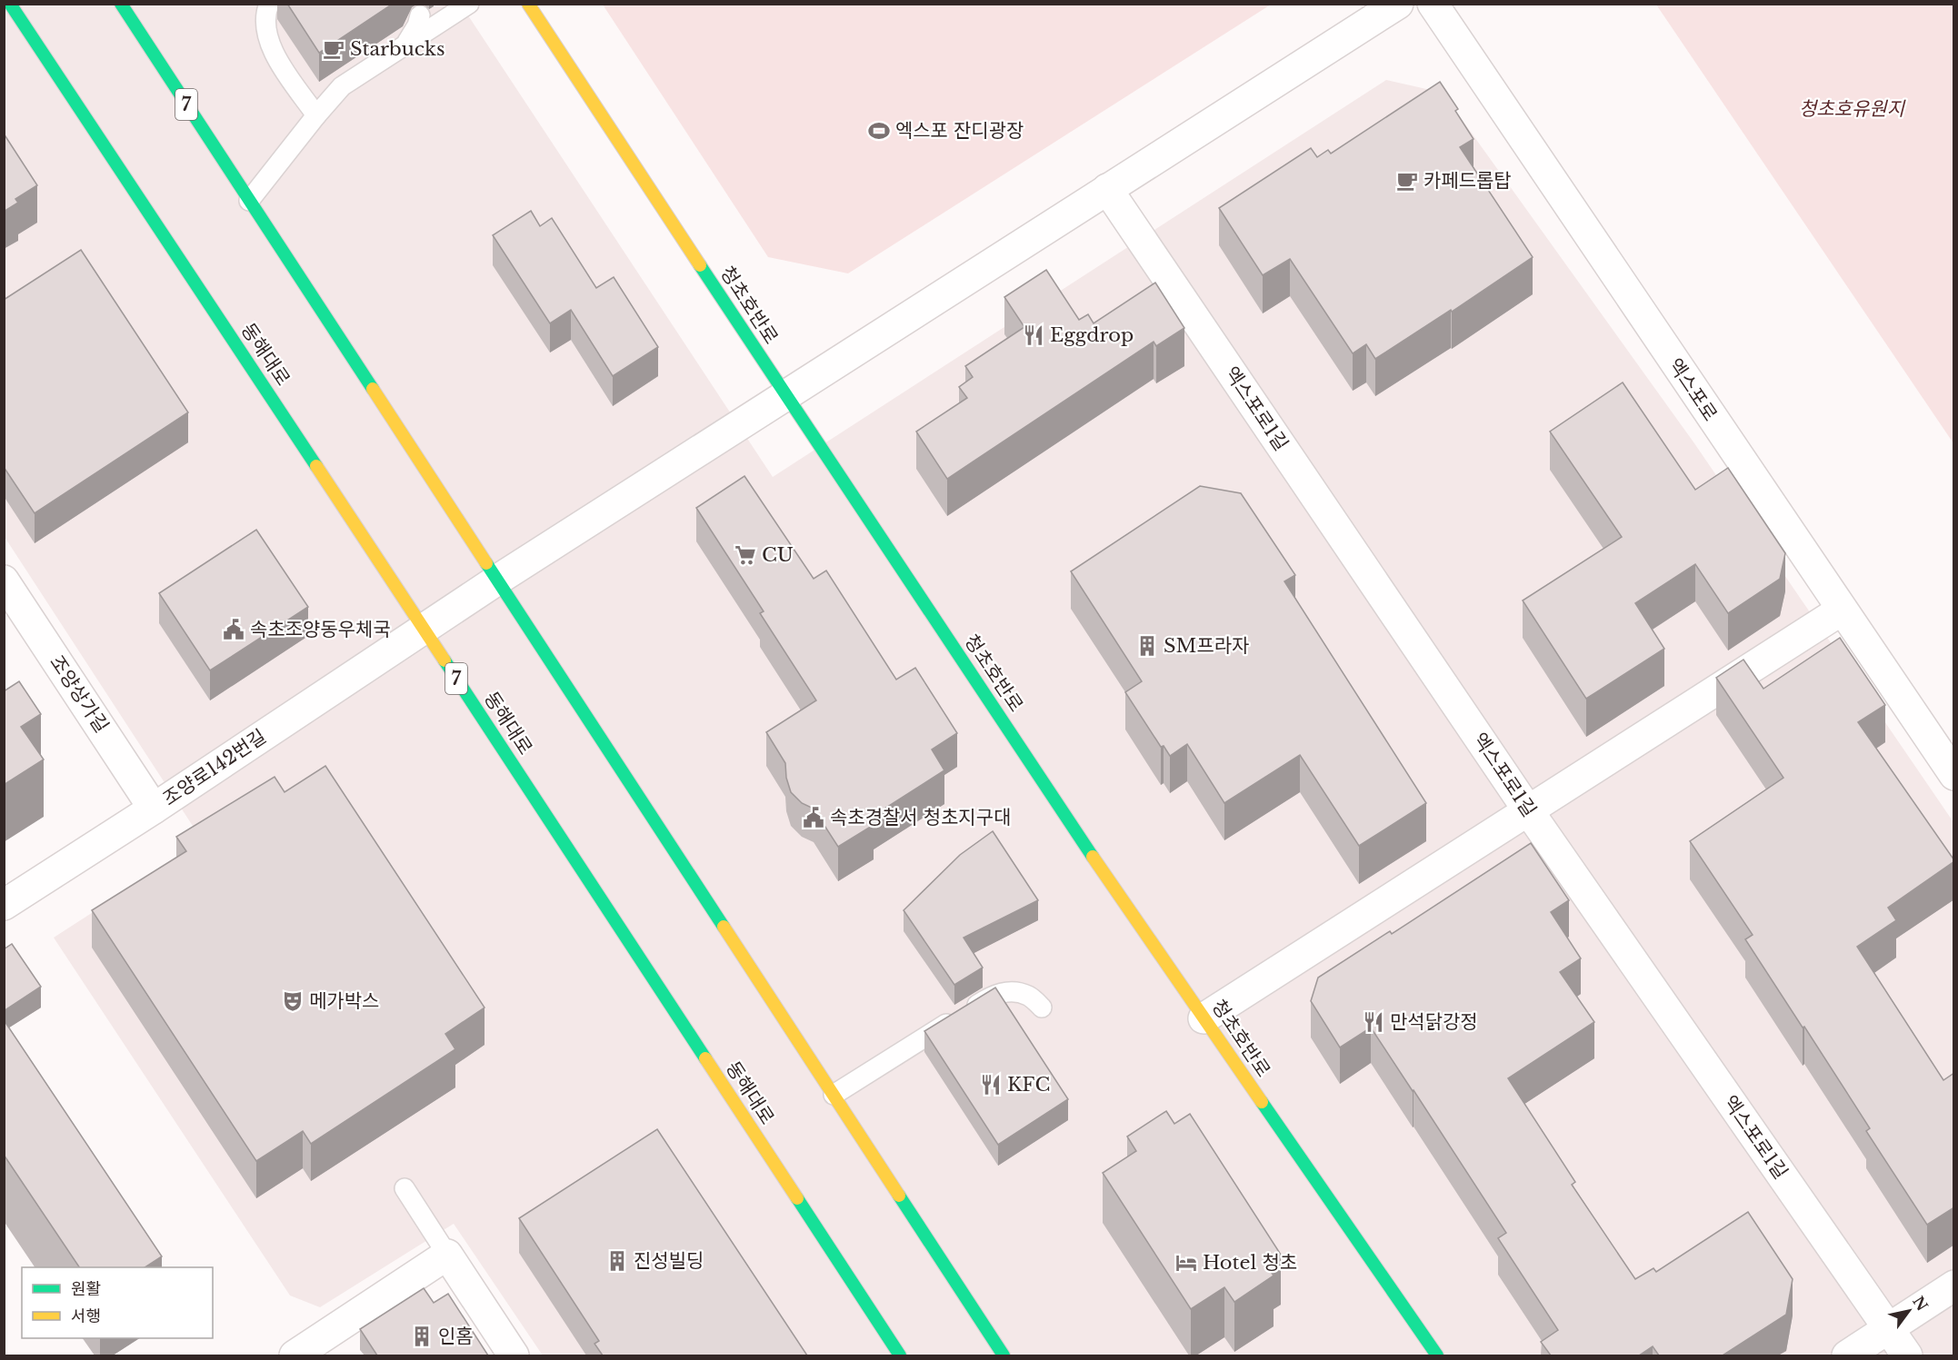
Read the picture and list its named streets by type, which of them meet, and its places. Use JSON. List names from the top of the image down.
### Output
{
  "streets": {
    "main road": ["7", "청초호반로", "동해대로"],
    "street": [
      "엑스포로",
      "엑스포로1길",
      "조양상가길",
      "조양로142번길"
    ]
  },
  "crossings": [
    ["7", "조양로142번길"],
    ["청초호반로", "조양로142번길"],
    ["동해대로", "조양로142번길"],
    ["엑스포로1길", "조양로142번길"],
    ["조양상가길", "조양로142번길"]
  ],
  "parks": ["청초호유원지"],
  "places": {
    "cafe": ["Starbucks", "카페드롭탑"],
    "sports": ["엑스포 잔디광장"],
    "restaurant": ["Eggdrop", "만석닭강정", "KFC"],
    "supermarket": ["CU"],
    "public building": ["속초조양동우체국", "속초경찰서 청초지구대"],
    "building": ["SM프라자", "진성빌딩", "인홈"],
    "theatre": ["메가박스"],
    "hotel": ["Hotel 청초"]
  },
  "legend": ["원활", "서행"],
  "north": "top right"
}
